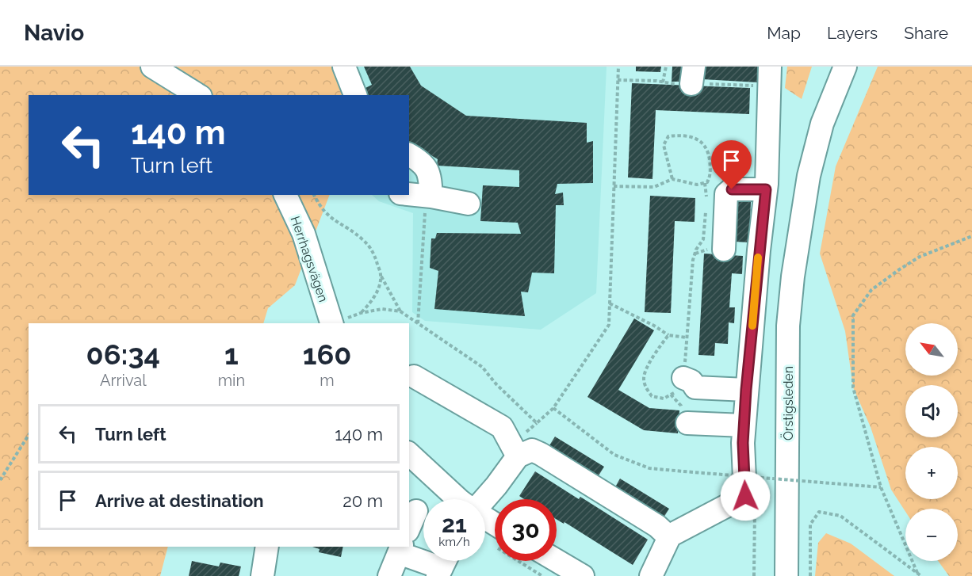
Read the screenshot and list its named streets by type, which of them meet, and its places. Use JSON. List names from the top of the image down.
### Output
{
  "streets": {
    "street": ["Herrhagsvägen", "Örstigsleden"]
  },
  "north": "top left",
  "page": {
    "header": "Navio",
    "nav": ["Map", "Layers", "Share"],
    "turn": ["140 m", "Turn left"],
    "map_buttons": ["+", "−"],
    "eta": [
      "06:34",
      "Arrival",
      "1",
      "min",
      "160",
      "m"
    ],
    "list": [
      {
        "name": "Turn left",
        "value": "140 m"
      },
      {
        "name": "Arrive at destination",
        "value": "20 m"
      }
    ],
    "speed": "21 km/h",
    "limit": "30"
  }
}
